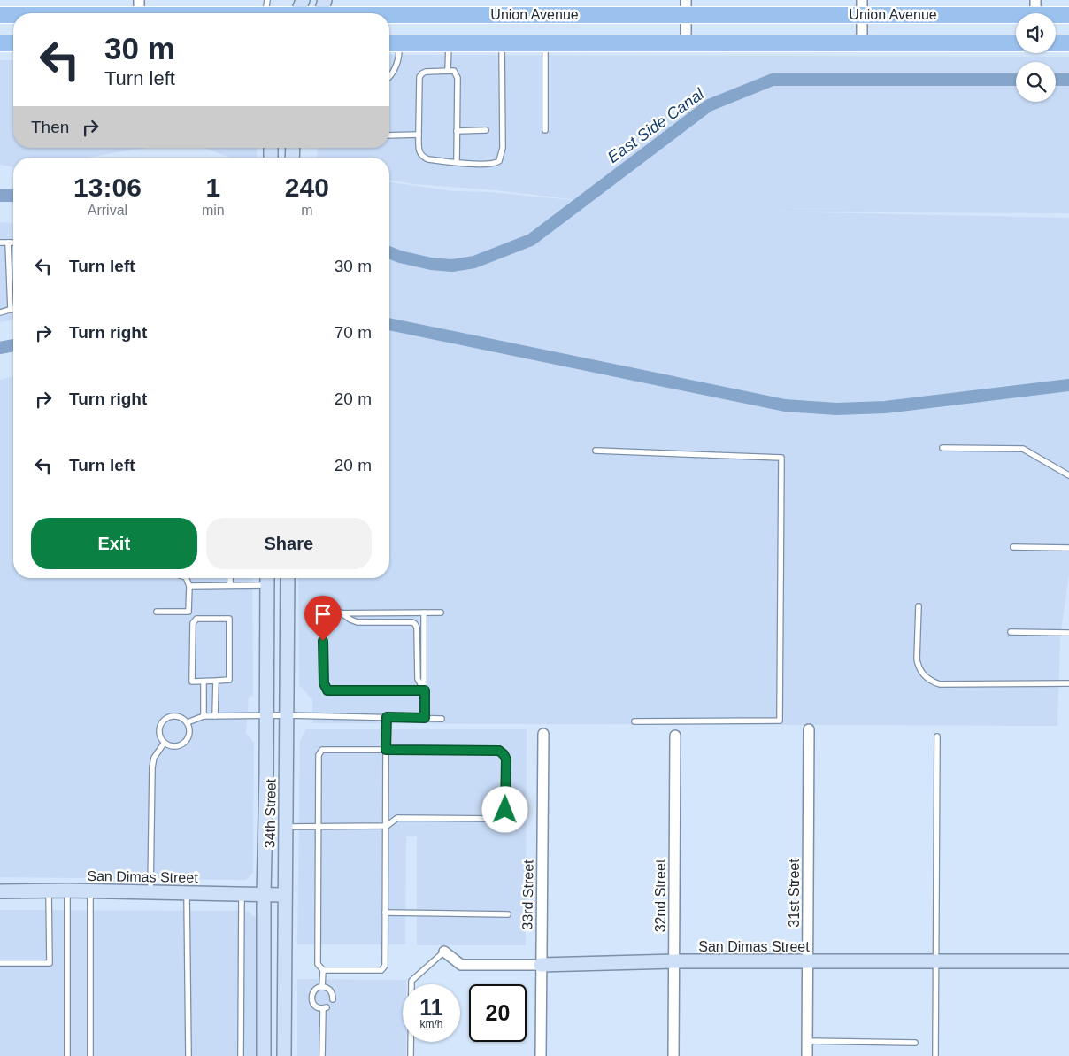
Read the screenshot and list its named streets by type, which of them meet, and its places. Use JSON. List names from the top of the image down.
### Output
{
  "streets": {
    "main road": ["Union Avenue"],
    "street": [
      "34th Street",
      "San Dimas Street",
      "31st Street",
      "33rd Street",
      "32nd Street"
    ]
  },
  "crossings": [
    ["34th Street", "San Dimas Street"],
    ["San Dimas Street", "31st Street"],
    ["San Dimas Street", "33rd Street"],
    ["San Dimas Street", "32nd Street"]
  ],
  "water": ["East Side Canal"],
  "page": {
    "turn": ["30 m", "Turn left"],
    "then": "Then",
    "eta": [
      "13:06",
      "Arrival",
      "1",
      "min",
      "240",
      "m"
    ],
    "list": [
      {
        "name": "Turn left",
        "value": "30 m"
      },
      {
        "name": "Turn right",
        "value": "70 m"
      },
      {
        "name": "Turn right",
        "value": "20 m"
      },
      {
        "name": "Turn left",
        "value": "20 m"
      }
    ],
    "buttons": ["Exit", "Share"],
    "speed": "11 km/h",
    "limit": "20"
  }
}
